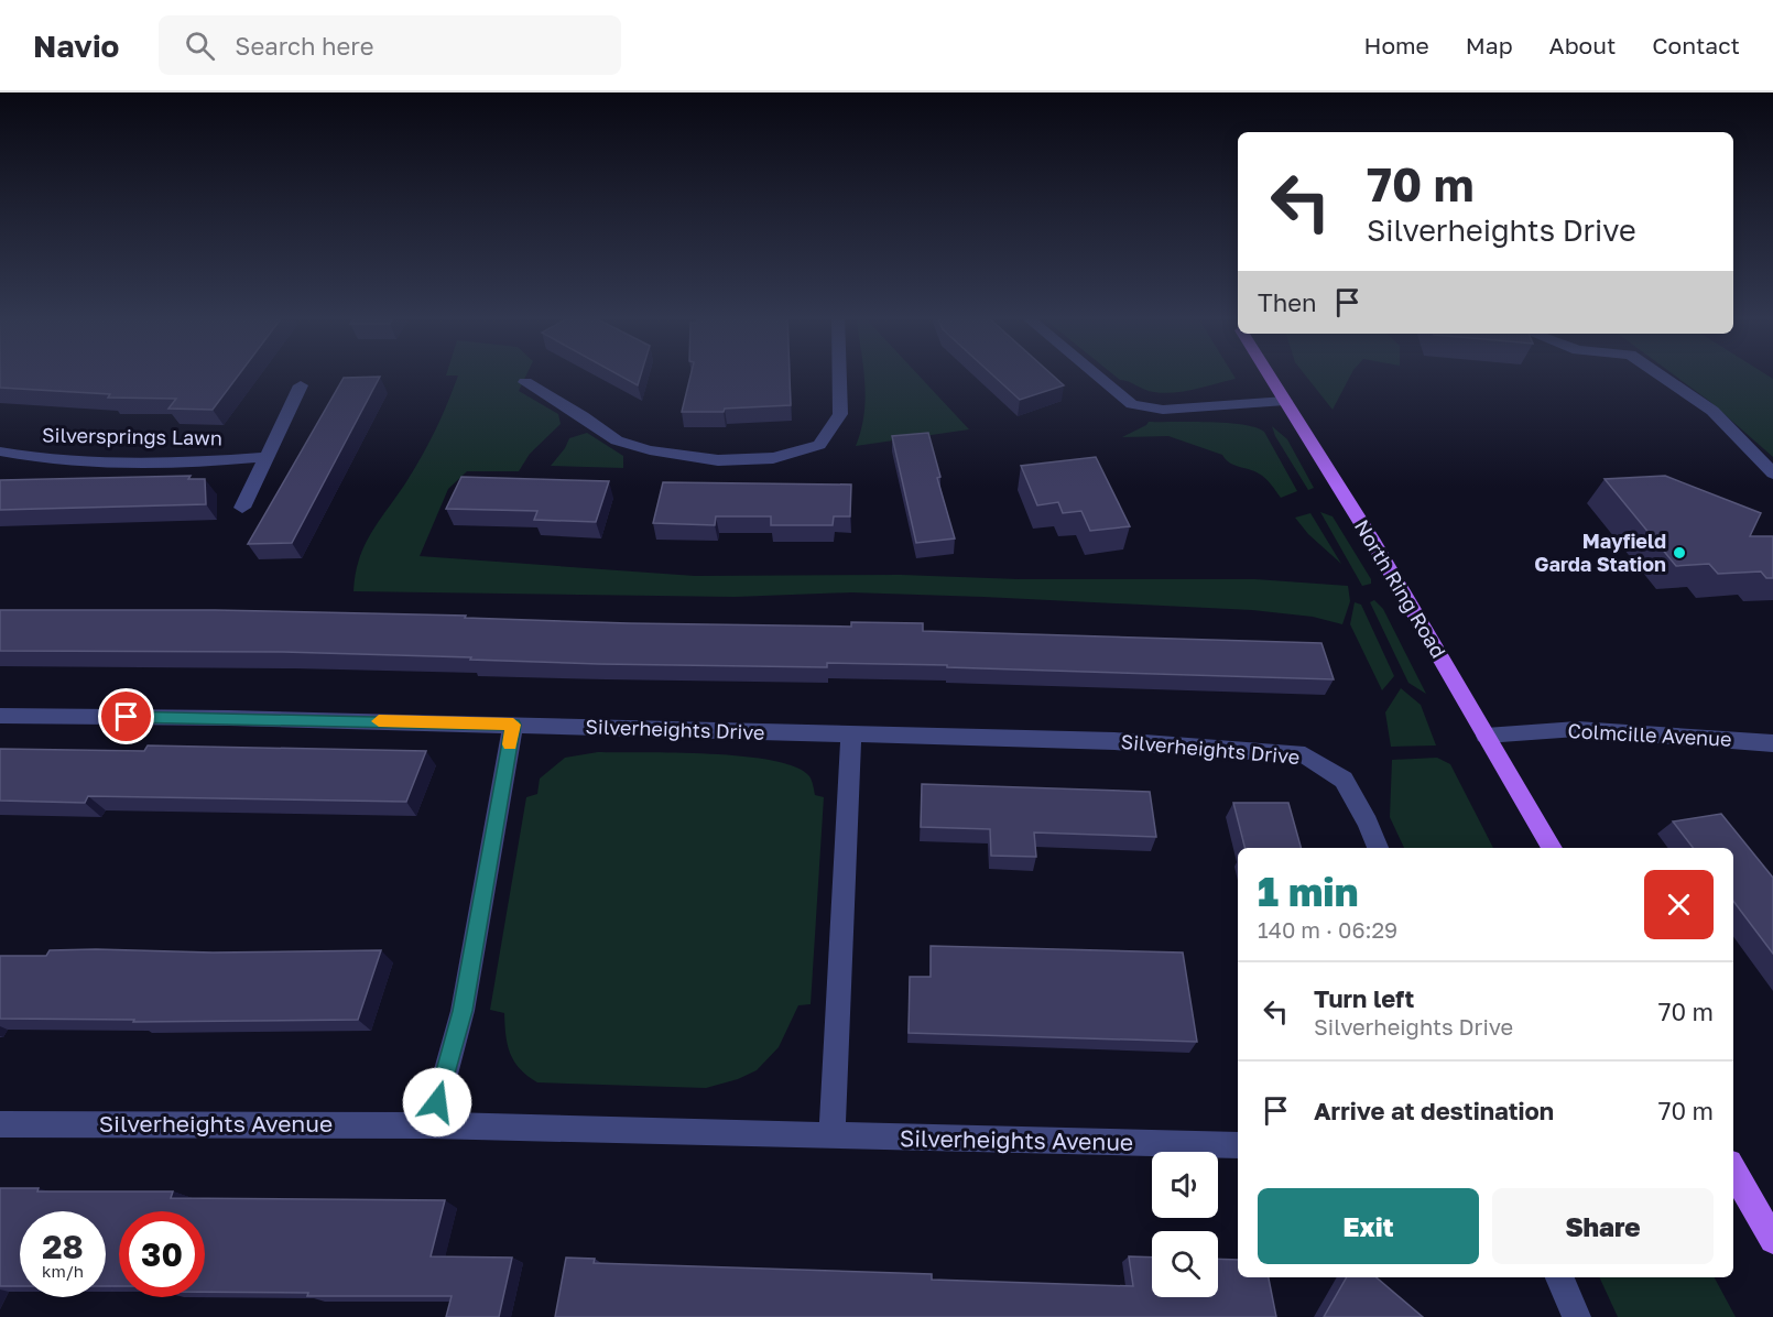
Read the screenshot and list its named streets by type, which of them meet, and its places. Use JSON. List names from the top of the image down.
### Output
{
  "streets": {
    "main road": ["North Ring Road"],
    "street": [
      "Silversprings Lawn",
      "Silverheights Drive",
      "Colmcille Avenue",
      "Silverheights Avenue"
    ]
  },
  "crossings": [
    ["North Ring Road", "Colmcille Avenue"]
  ],
  "places": ["Mayfield Garda Station"],
  "page": {
    "header": "Navio",
    "search": "Search here",
    "nav": [
      "Home",
      "Map",
      "About",
      "Contact"
    ],
    "turn": ["70 m", "Silverheights Drive"],
    "then": "Then",
    "heading": ["1 min", "140 m · 06:29"],
    "list": [
      {
        "name": "Turn left",
        "note": "Silverheights Drive",
        "value": "70 m"
      },
      {
        "name": "Arrive at destination",
        "value": "70 m"
      }
    ],
    "buttons": ["Exit", "Share"],
    "speed": "28 km/h",
    "limit": "30"
  }
}
